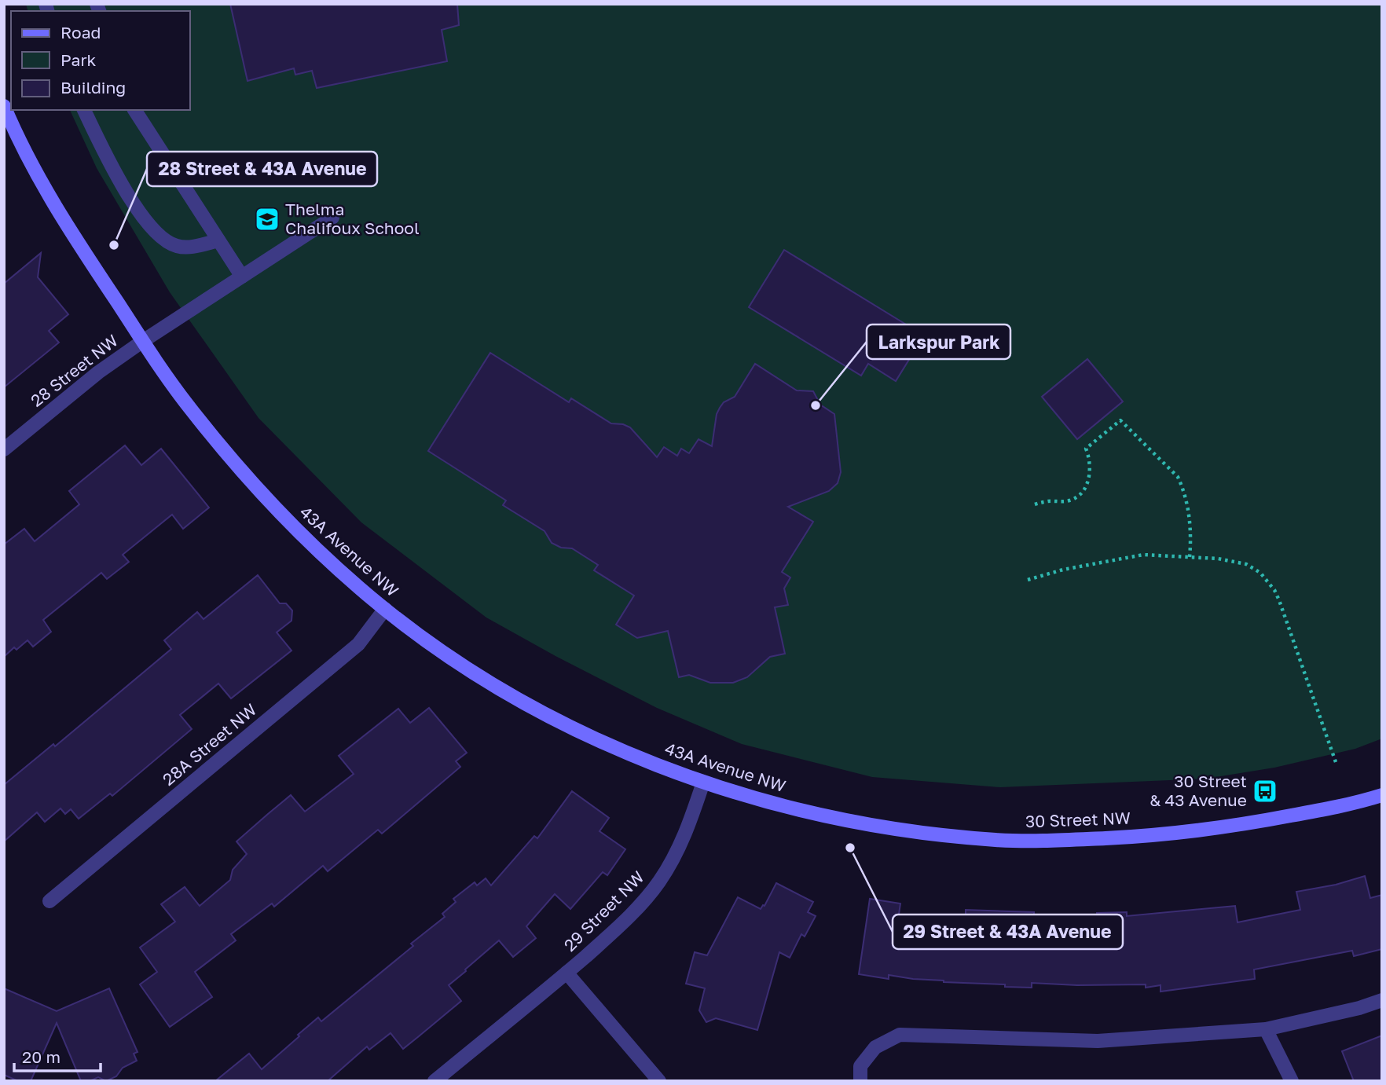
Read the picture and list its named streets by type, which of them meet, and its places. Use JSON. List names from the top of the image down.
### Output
{
  "streets": {
    "street": [
      "28 Street NW",
      "43A Avenue NW",
      "28A Street NW",
      "30 Street NW",
      "29 Street NW"
    ]
  },
  "crossings": [
    ["28 Street NW", "43A Avenue NW"],
    ["43A Avenue NW", "28A Street NW"],
    ["43A Avenue NW", "30 Street NW"],
    ["43A Avenue NW", "29 Street NW"]
  ],
  "places": {
    "school or university": ["Thelma Chalifoux School"],
    "other": ["28 Street & 43A Avenue", "Larkspur Park", "29 Street & 43A Avenue"],
    "bus stop": ["30 Street & 43 Avenue"]
  },
  "legend": ["Road", "Park", "Building"],
  "scale_bar": "20 m"
}
